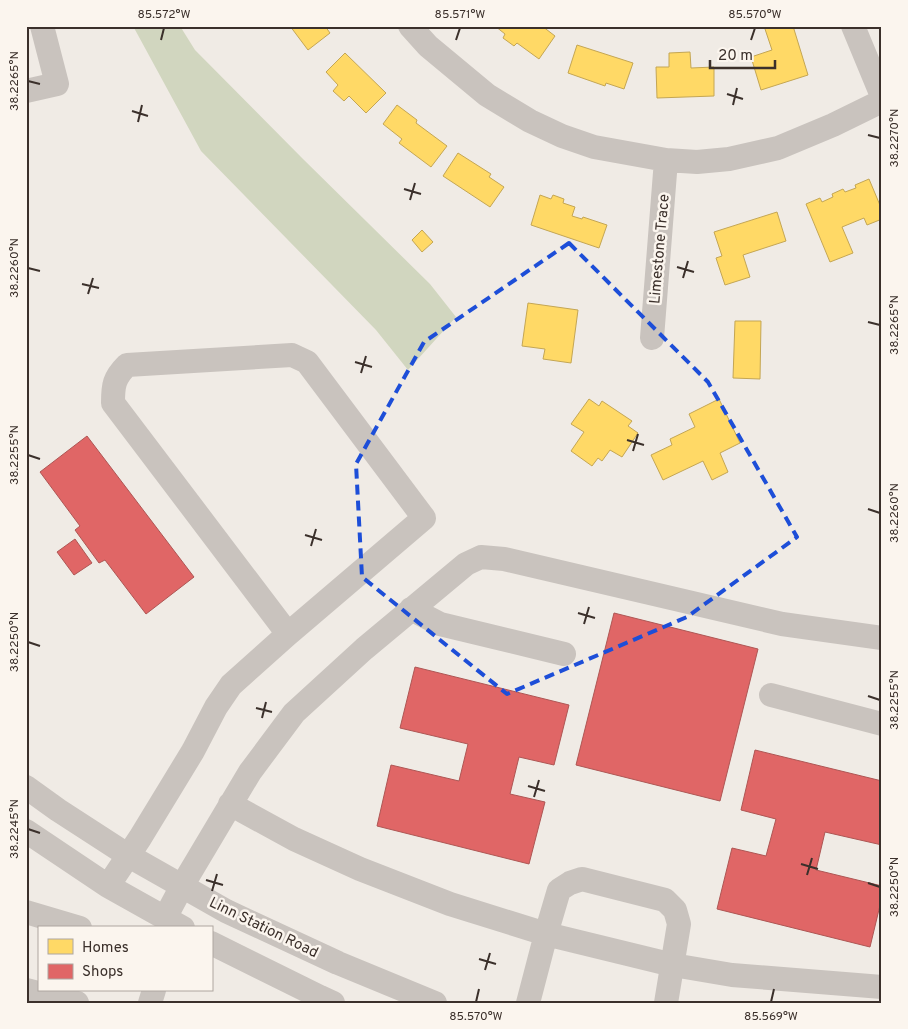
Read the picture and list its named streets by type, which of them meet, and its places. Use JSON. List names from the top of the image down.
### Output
{
  "streets": {
    "street": ["Limestone Trace", "Linn Station Road"]
  },
  "legend": ["Homes", "Shops"],
  "scale_bar": "20 m",
  "coordinates": [
    "85.572°W",
    "85.571°W",
    "85.570°W",
    "38.2265°N",
    "38.2270°N",
    "38.2260°N",
    "38.2255°N",
    "38.2250°N",
    "38.2245°N",
    "85.569°W"
  ]
}
